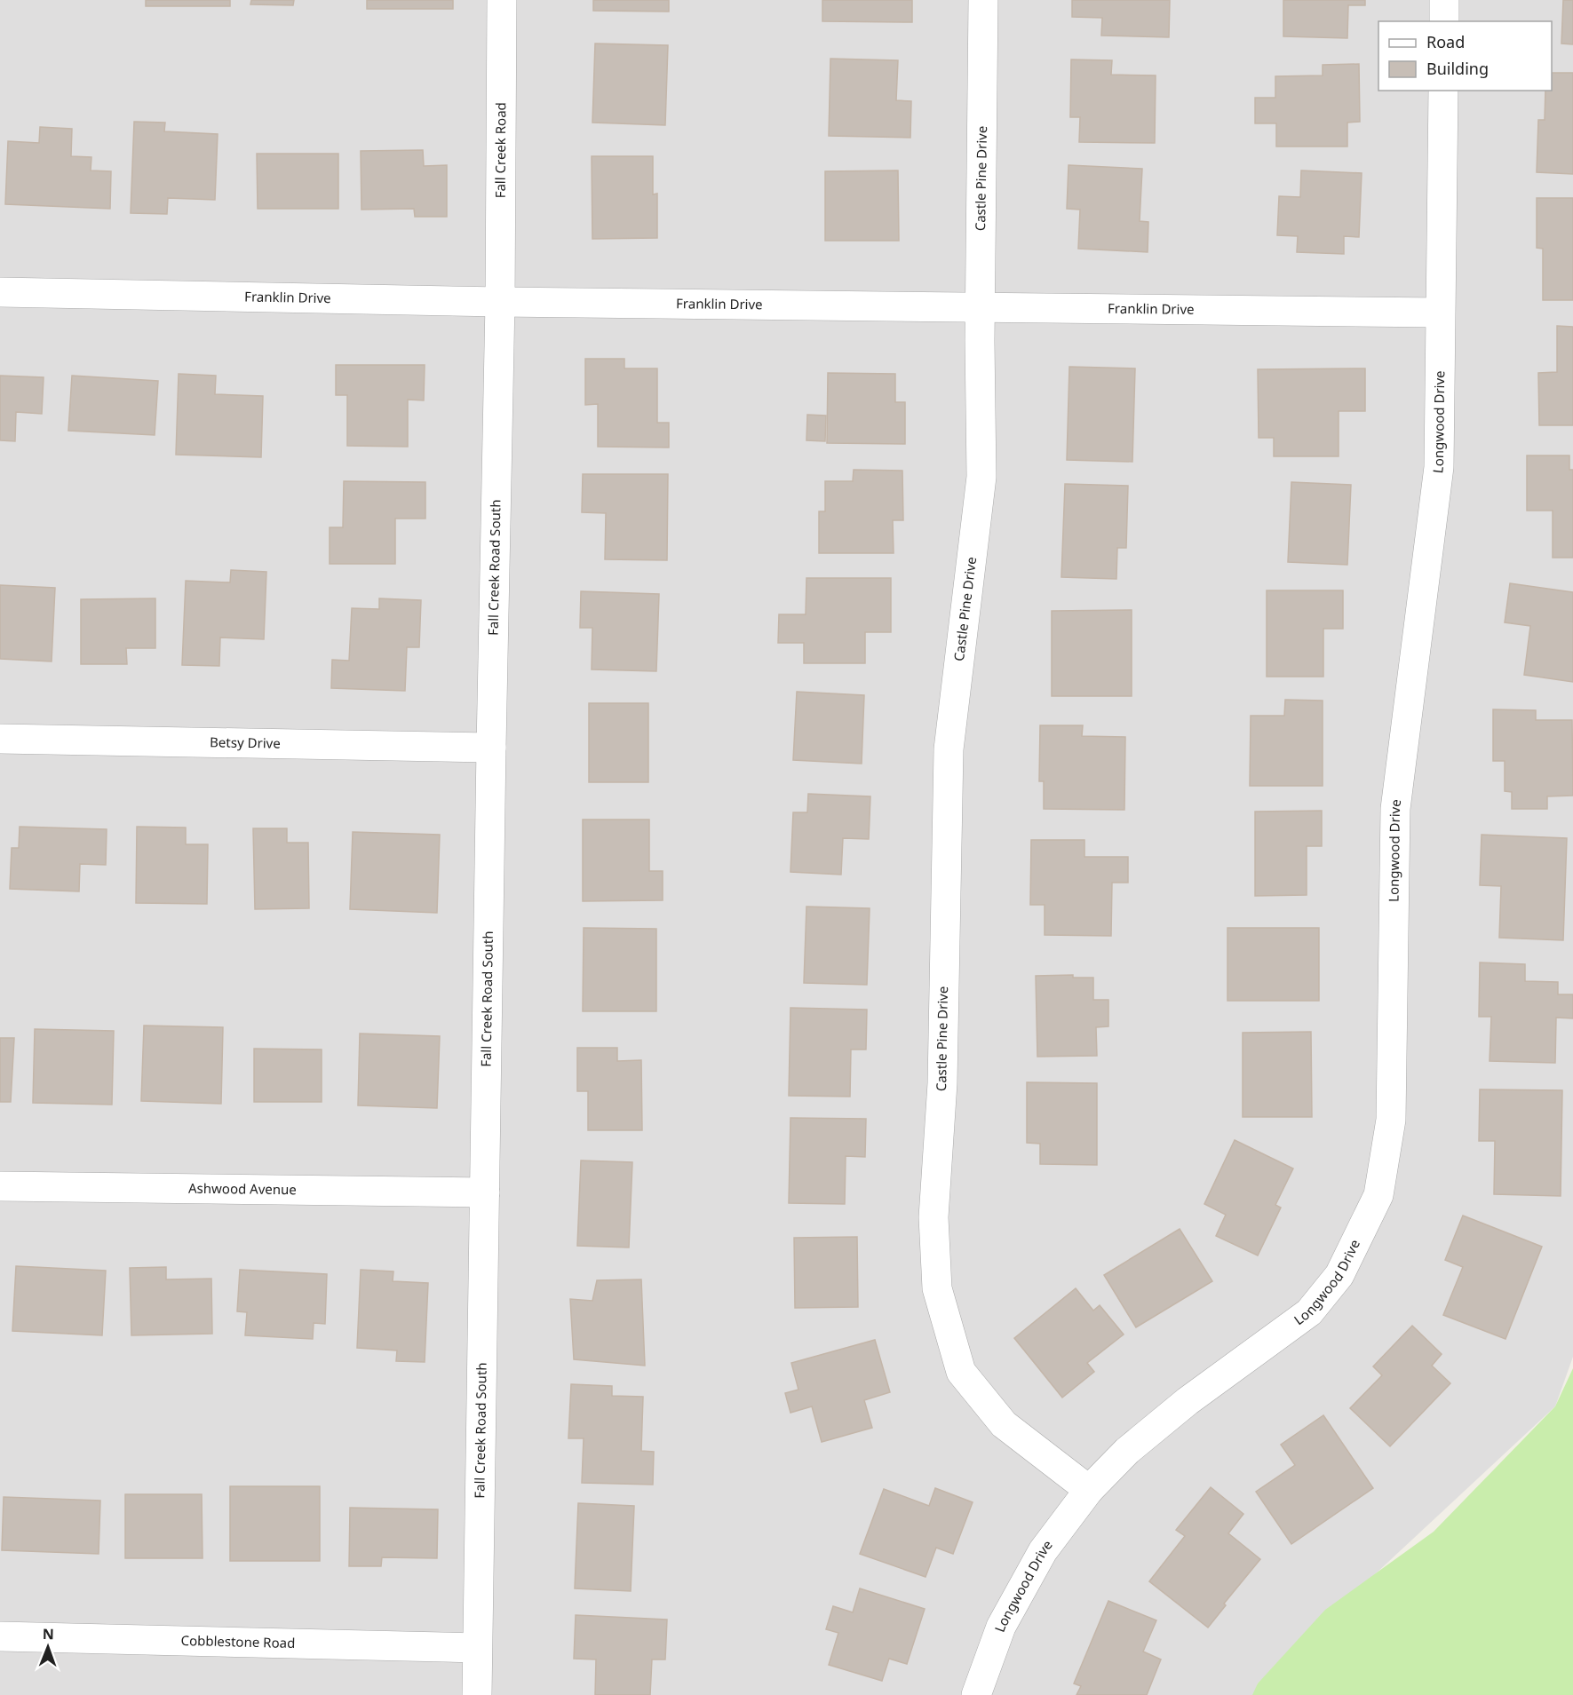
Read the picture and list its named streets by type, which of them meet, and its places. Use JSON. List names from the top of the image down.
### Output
{
  "streets": {
    "street": [
      "Fall Creek Road",
      "Castle Pine Drive",
      "Franklin Drive",
      "Longwood Drive",
      "Fall Creek Road South",
      "Betsy Drive",
      "Ashwood Avenue",
      "Cobblestone Road"
    ]
  },
  "crossings": [
    ["Fall Creek Road", "Franklin Drive"],
    ["Fall Creek Road", "Fall Creek Road South"],
    ["Castle Pine Drive", "Franklin Drive"],
    ["Castle Pine Drive", "Longwood Drive"],
    ["Franklin Drive", "Longwood Drive"],
    ["Franklin Drive", "Fall Creek Road South"],
    ["Fall Creek Road South", "Betsy Drive"],
    ["Fall Creek Road South", "Ashwood Avenue"],
    ["Fall Creek Road South", "Cobblestone Road"]
  ],
  "legend": ["Road", "Building"],
  "north": "top"
}
